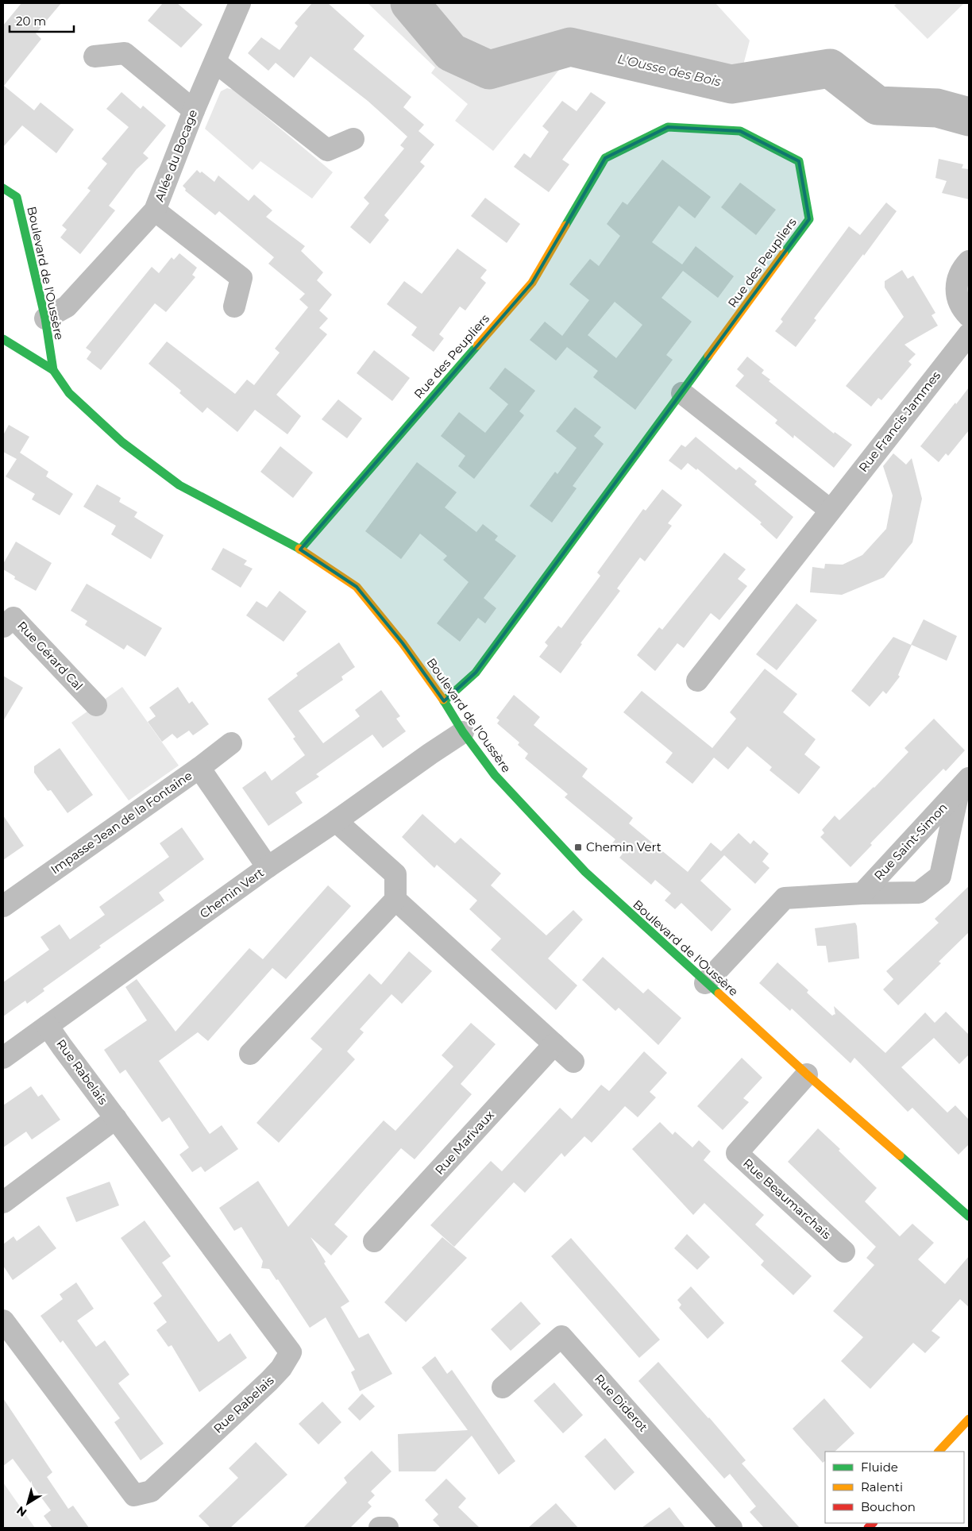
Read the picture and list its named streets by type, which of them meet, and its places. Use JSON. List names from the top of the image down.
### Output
{
  "streets": {
    "street": [
      "Allée du Bocage",
      "Rue des Peupliers",
      "Boulevard de l'Oussère",
      "Rue Francis Jammes",
      "Rue Gérard Cal",
      "Impasse Jean de la Fontaine",
      "Rue Saint-Simon",
      "Chemin Vert",
      "Rue Rabelais",
      "Rue Marivaux",
      "Rue Beaumarchais",
      "Rue Diderot"
    ]
  },
  "crossings": [
    ["Allée du Bocage", "Boulevard de l'Oussère"],
    ["Rue des Peupliers", "Boulevard de l'Oussère"],
    ["Boulevard de l'Oussère", "Rue Saint-Simon"],
    ["Boulevard de l'Oussère", "Chemin Vert"],
    ["Boulevard de l'Oussère", "Rue Beaumarchais"],
    ["Impasse Jean de la Fontaine", "Chemin Vert"],
    ["Chemin Vert", "Rue Rabelais"]
  ],
  "water": ["L'Ousse des Bois"],
  "places": {
    "transit": ["Chemin Vert"]
  },
  "legend": ["Fluide", "Ralenti", "Bouchon"],
  "scale_bar": "20 m",
  "north": "bottom left"
}
